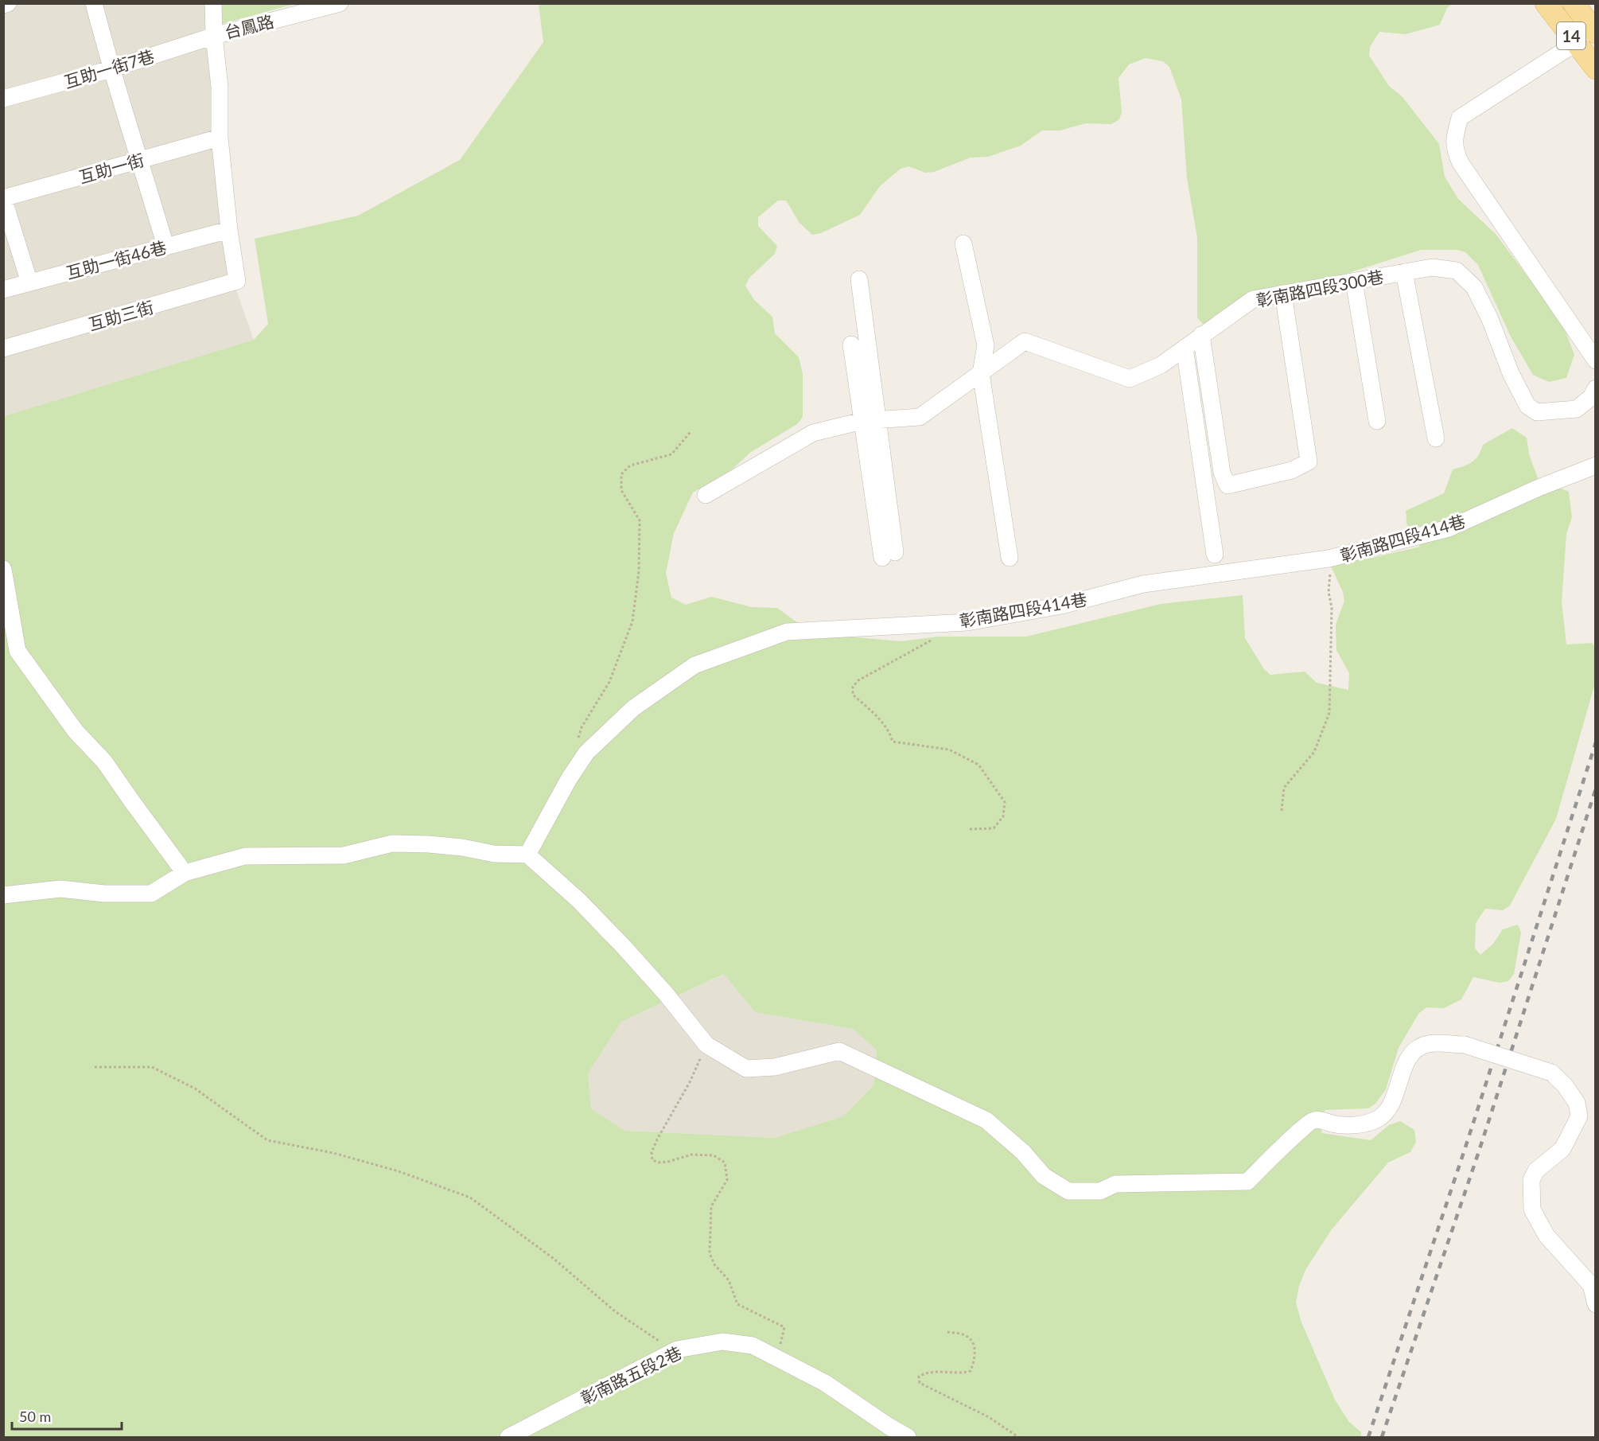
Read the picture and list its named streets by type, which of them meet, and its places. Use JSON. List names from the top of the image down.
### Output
{
  "streets": {
    "main road": ["14"],
    "street": [
      "台鳳路",
      "互助一街7巷",
      "互助一街",
      "互助一街46巷",
      "彰南路四段300巷",
      "互助三街",
      "彰南路四段414巷",
      "彰南路五段2巷"
    ]
  },
  "crossings": [
    ["台鳳路", "互助一街7巷"],
    ["互助一街46巷", "互助三街"]
  ],
  "scale_bar": "50 m"
}
